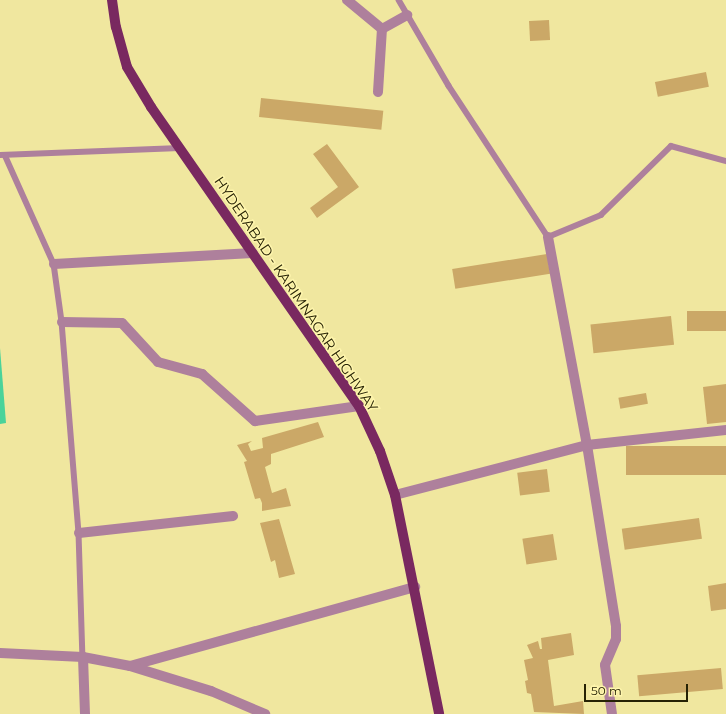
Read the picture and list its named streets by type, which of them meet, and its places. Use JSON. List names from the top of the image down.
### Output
{
  "streets": {
    "main road": ["HYDERABAD - KARIMNAGAR HIGHWAY"]
  },
  "scale_bar": "50 m"
}
